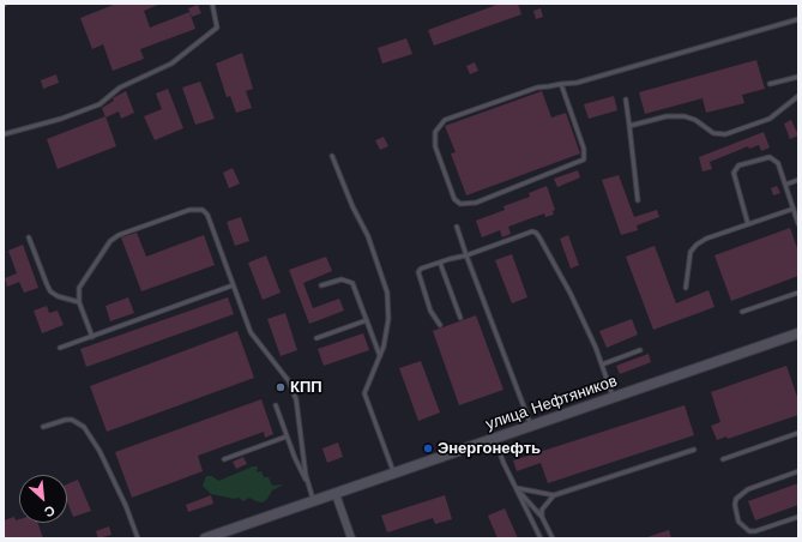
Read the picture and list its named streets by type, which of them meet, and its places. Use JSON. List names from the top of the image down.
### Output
{
  "streets": {
    "street": ["улица Нефтяников"]
  },
  "places": ["КПП", "Энергонефть"],
  "north": "bottom right"
}
